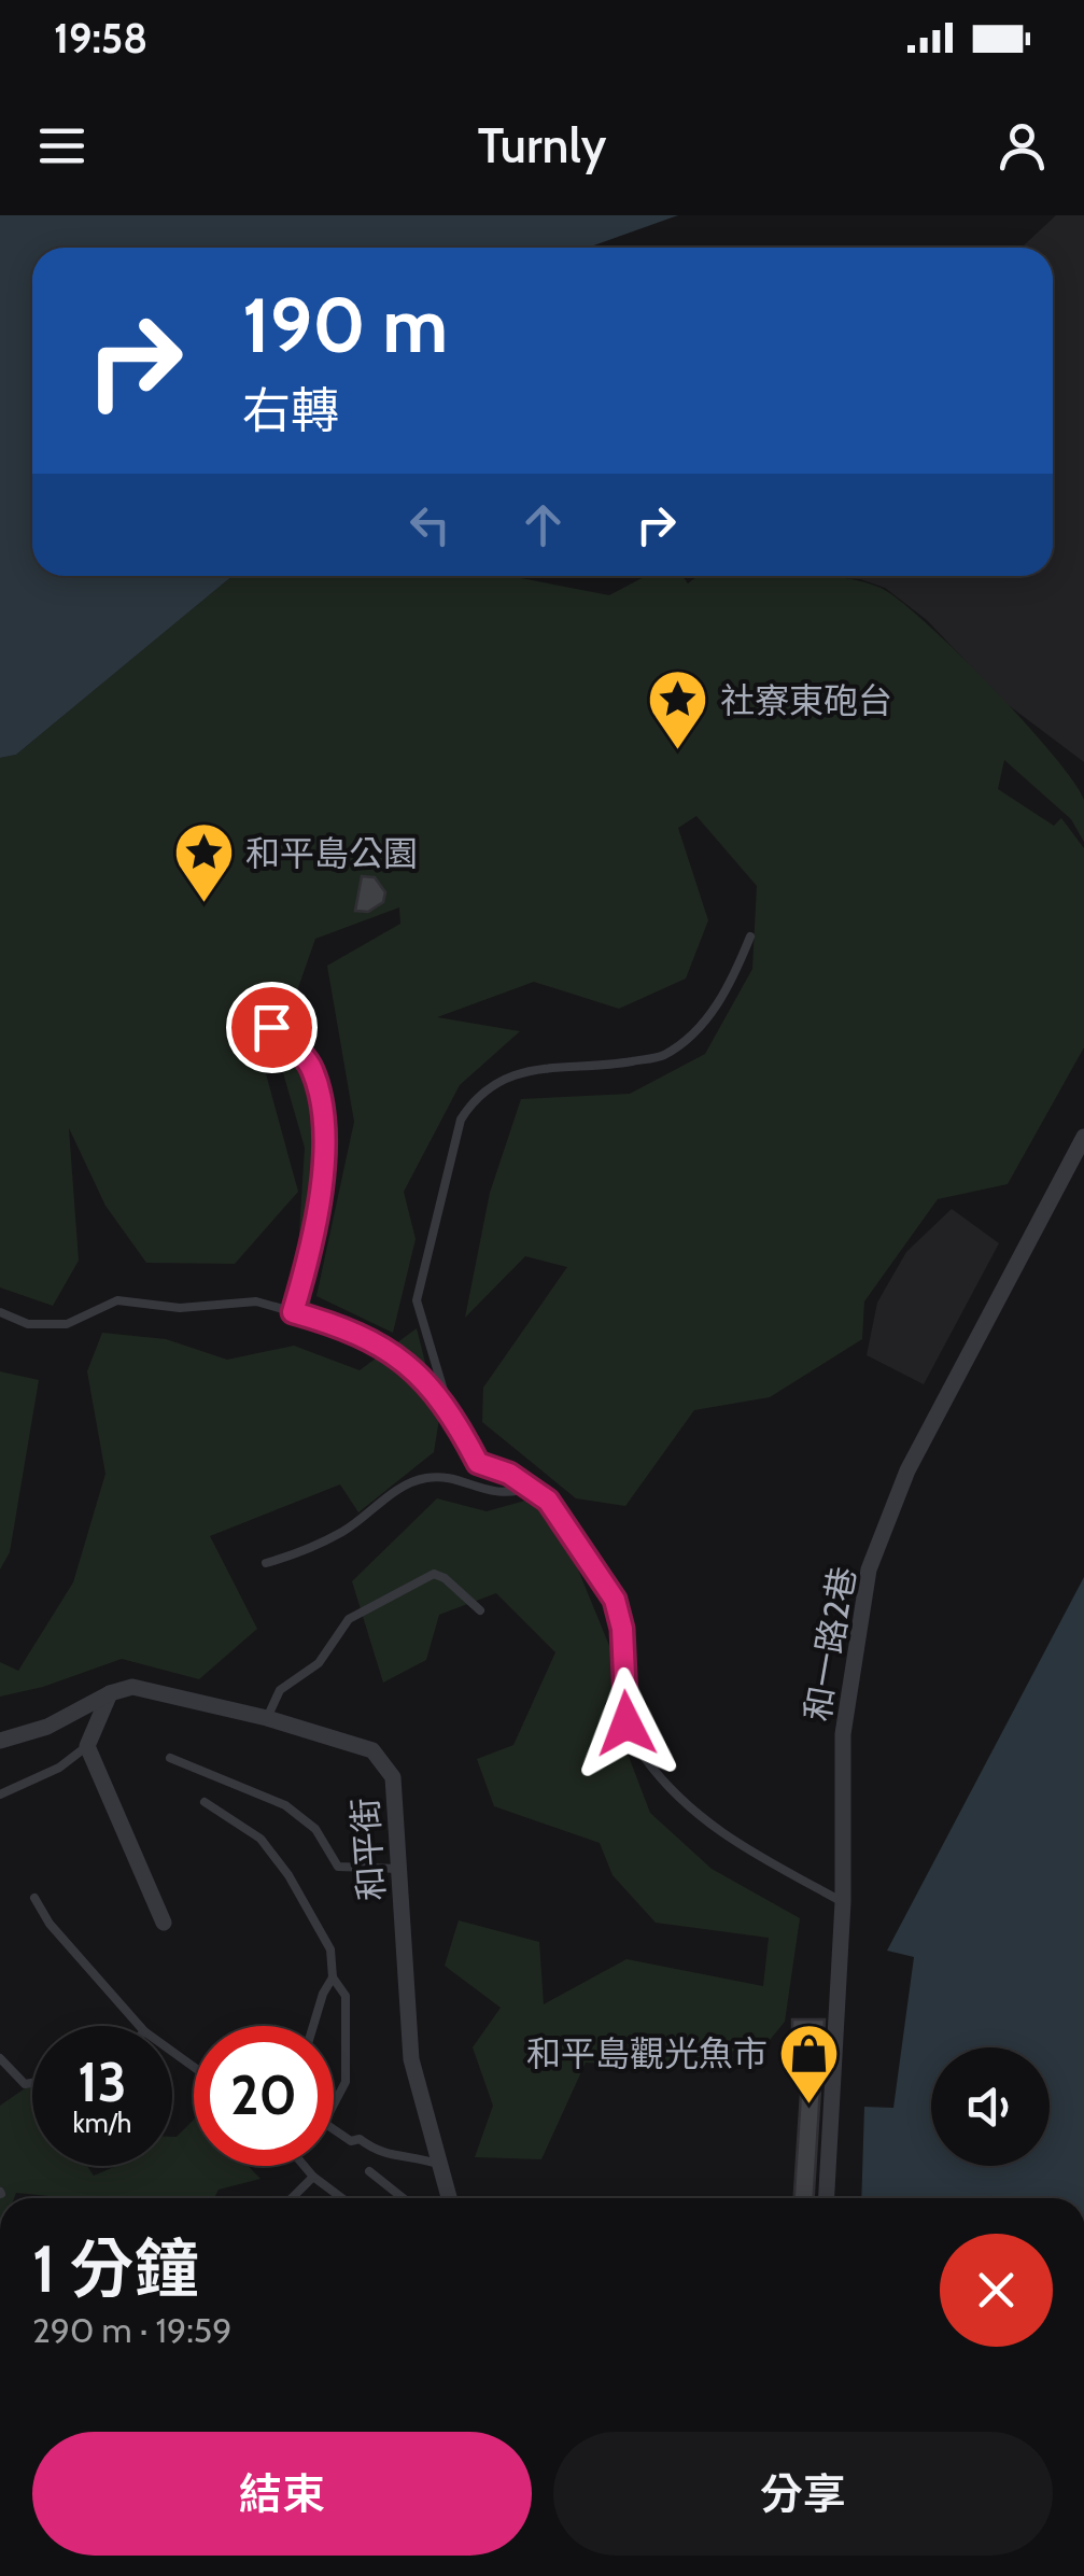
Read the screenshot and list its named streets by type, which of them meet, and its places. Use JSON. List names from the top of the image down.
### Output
{
  "streets": {
    "street": ["和一路2巷", "和平街"]
  },
  "places": {
    "place": ["社寮東砲台", "和平島公園"],
    "shop": ["和平島觀光魚市"]
  },
  "page": {
    "status": "19:58",
    "header": "Turnly",
    "turn": ["190 m", "右轉"],
    "speed": "13 km/h",
    "limit": "20",
    "heading": ["1 分鐘", "290 m · 19:59"],
    "buttons": ["結束", "分享"]
  }
}
